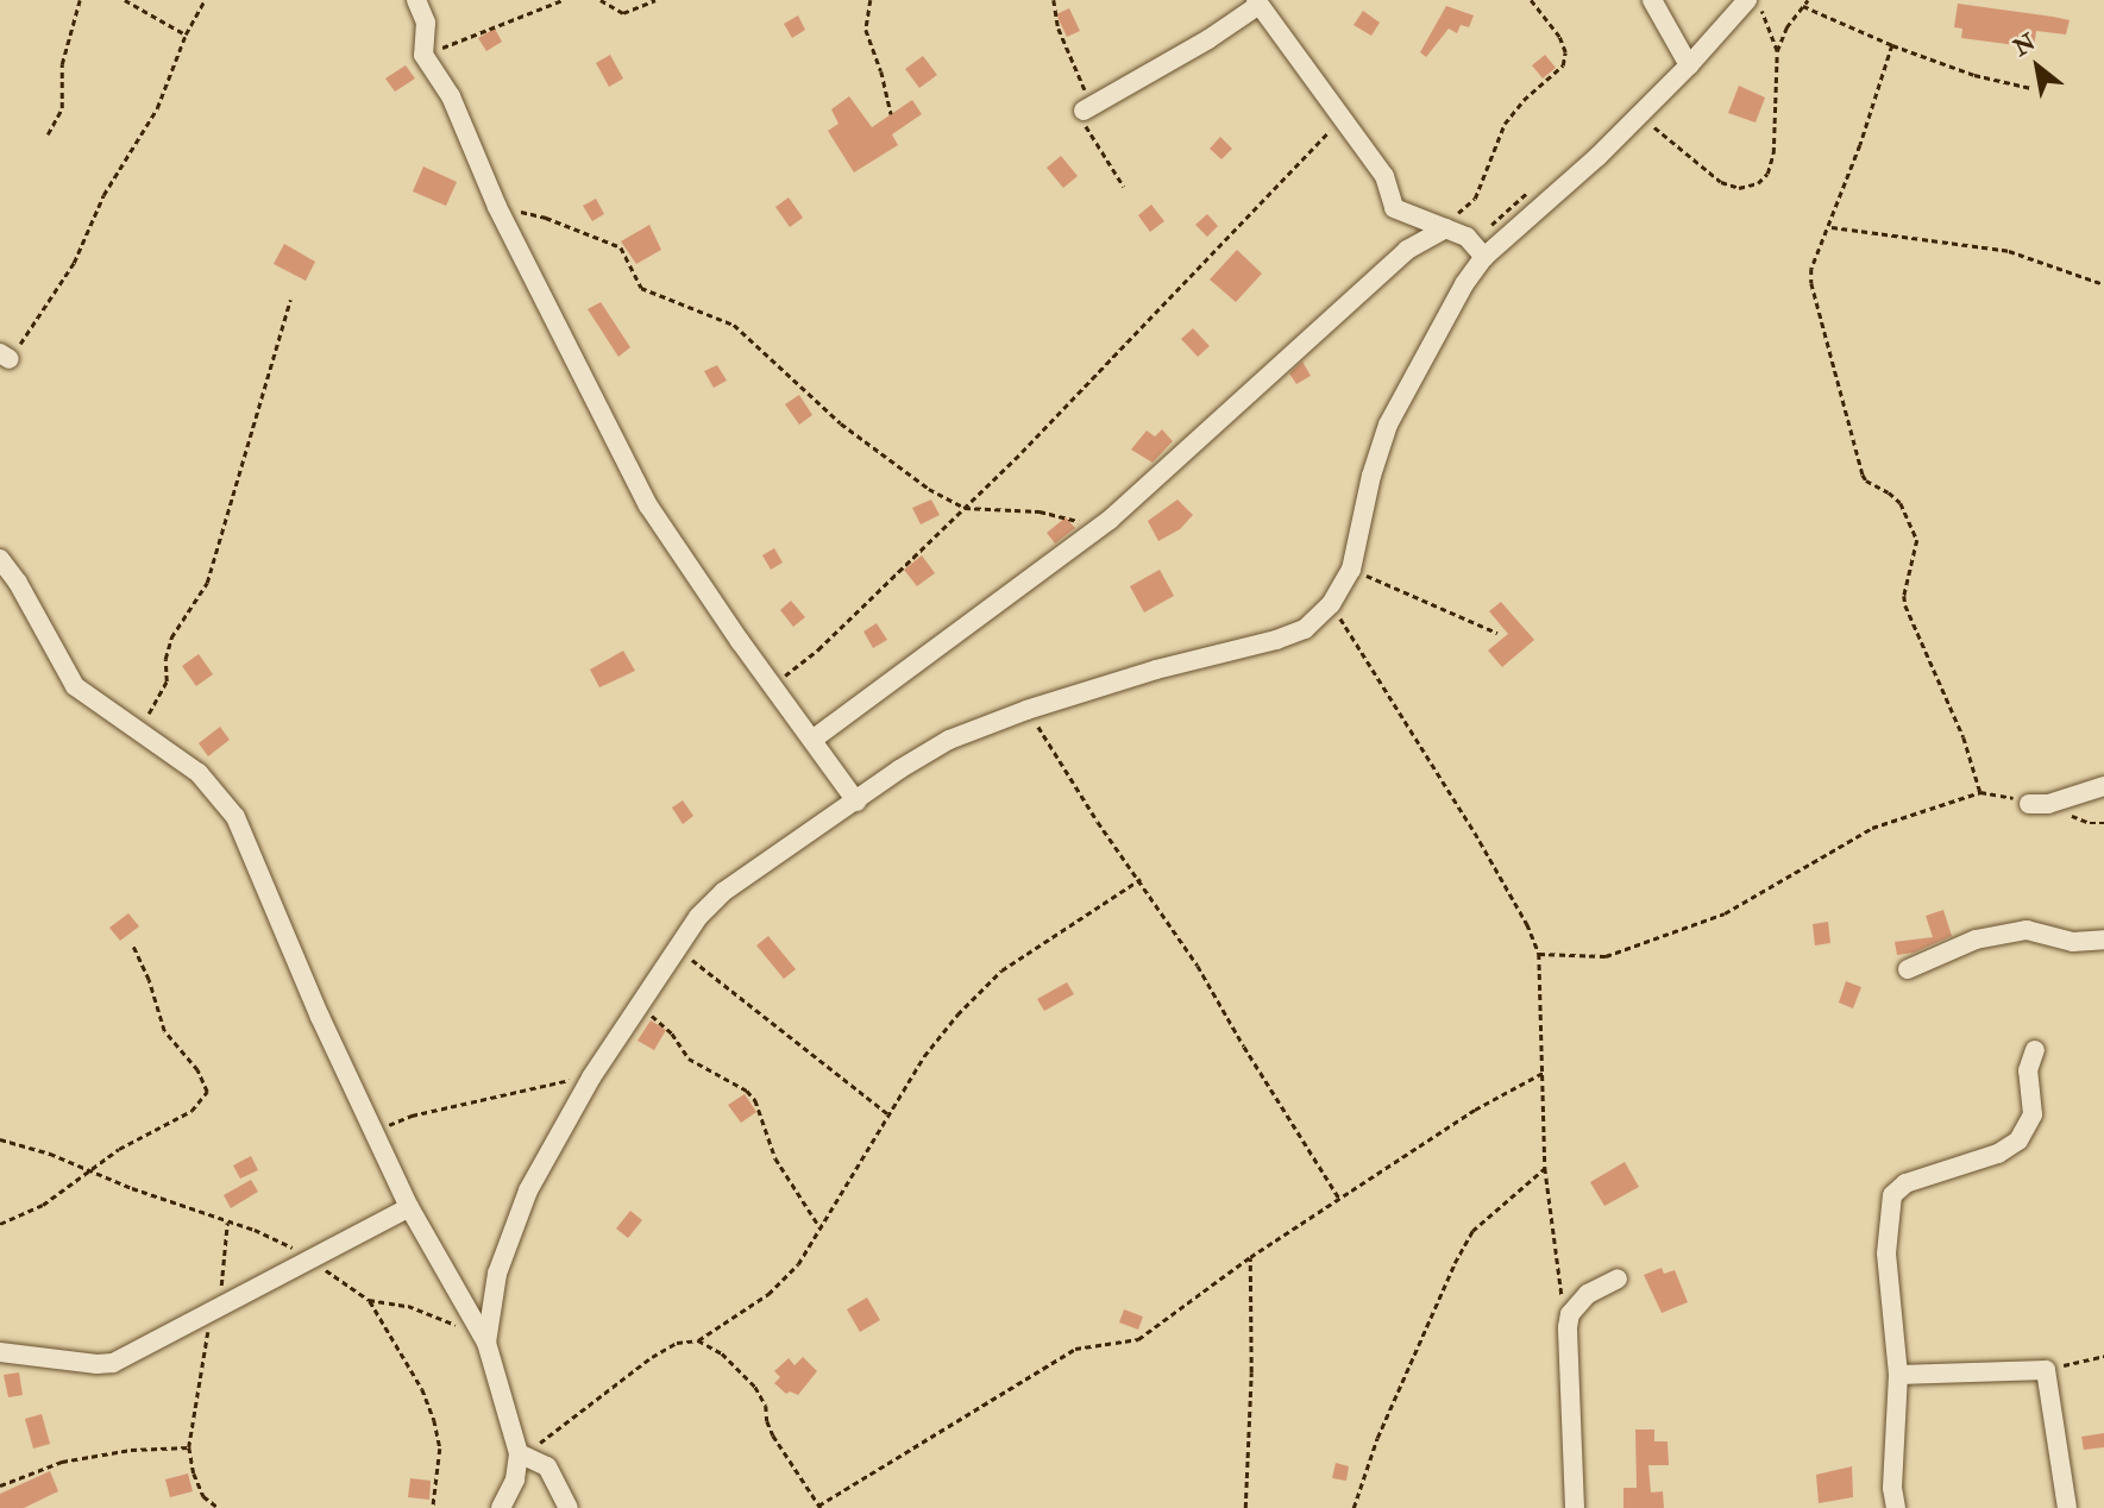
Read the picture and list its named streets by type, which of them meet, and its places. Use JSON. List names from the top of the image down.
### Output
{
  "north": "top left"
}
